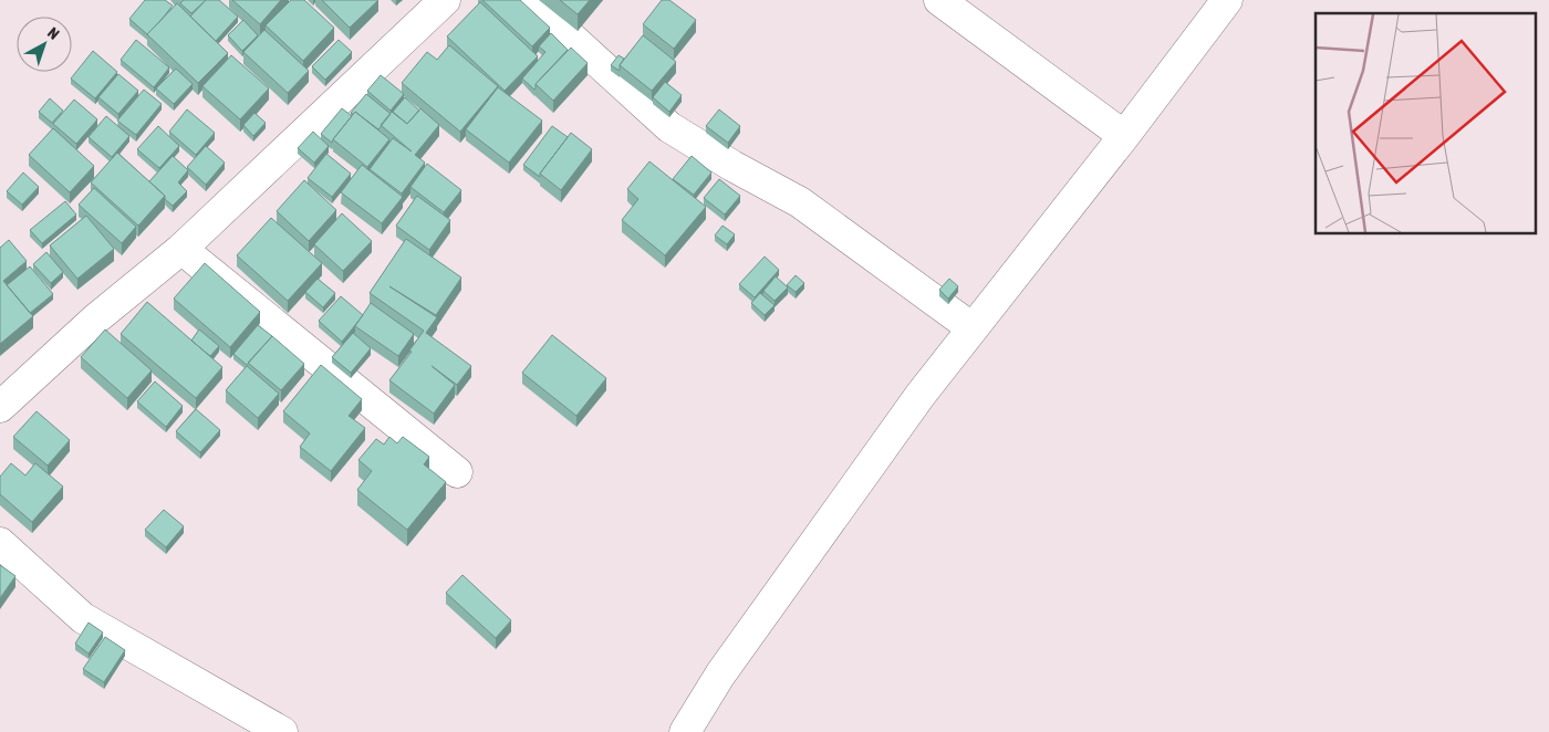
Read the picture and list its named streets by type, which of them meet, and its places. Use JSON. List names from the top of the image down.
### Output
{
  "north": "top right"
}
